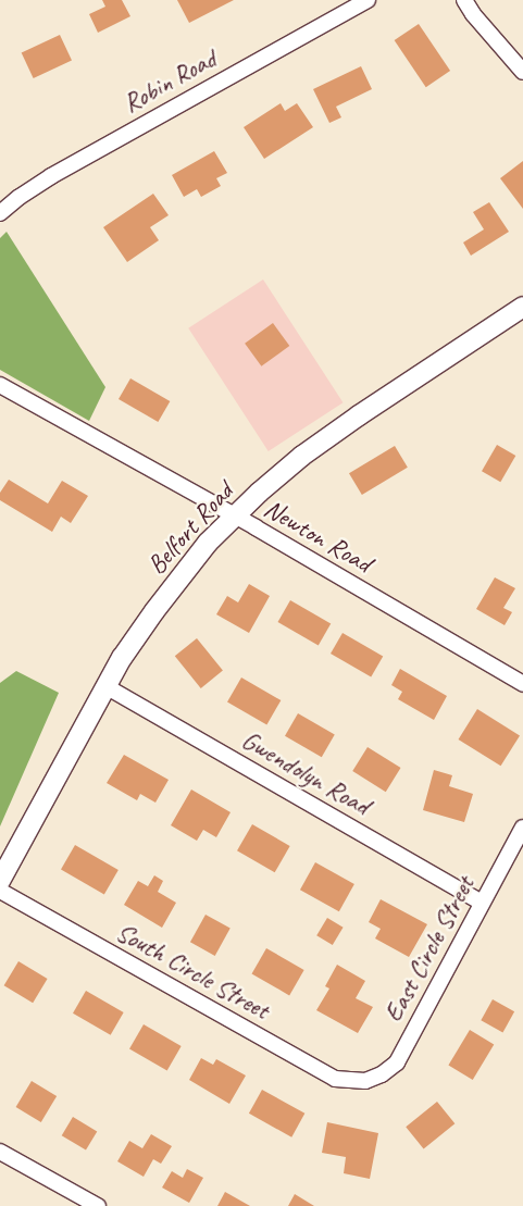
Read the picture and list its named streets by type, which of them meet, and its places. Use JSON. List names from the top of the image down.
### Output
{
  "streets": {
    "street": [
      "Robin Road",
      "Belfort Road",
      "Newton Road",
      "Gwendolyn Road",
      "East Circle Street",
      "South Circle Street"
    ]
  },
  "crossings": [
    ["Belfort Road", "Newton Road"],
    ["Belfort Road", "Gwendolyn Road"],
    ["Gwendolyn Road", "East Circle Street"],
    ["East Circle Street", "South Circle Street"]
  ]
}
